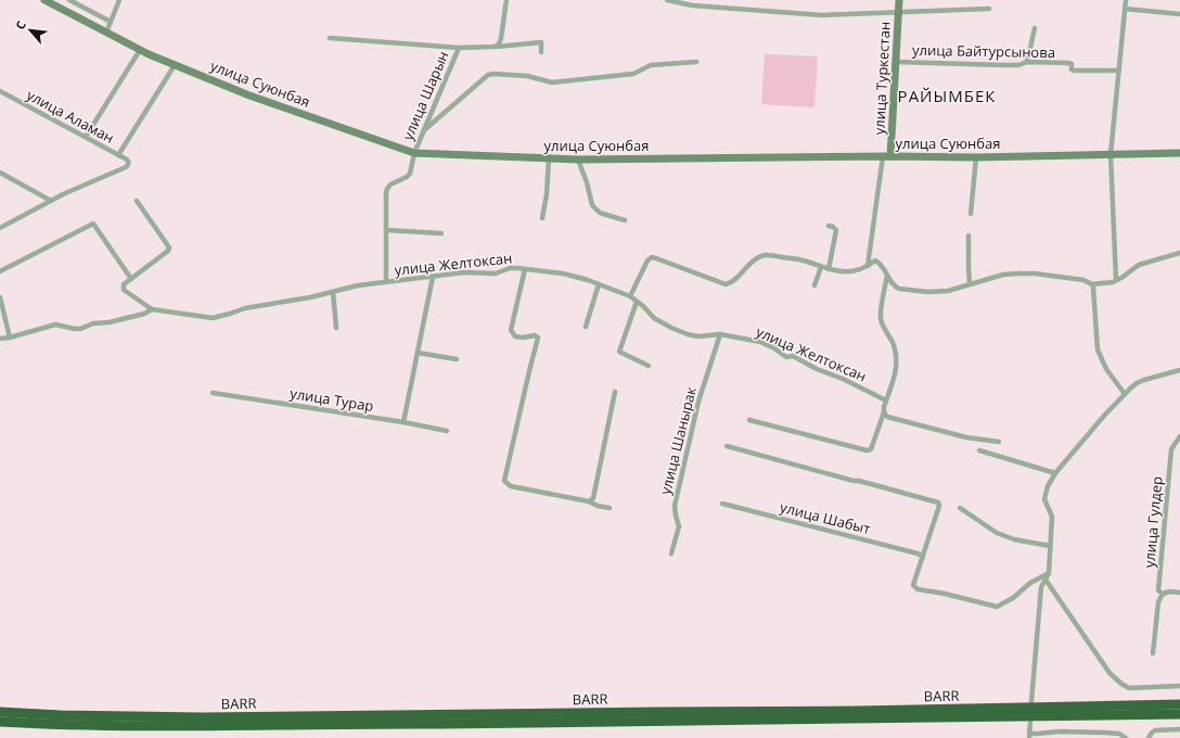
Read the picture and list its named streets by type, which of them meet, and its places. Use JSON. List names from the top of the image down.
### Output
{
  "streets": {
    "highway": ["BARR"],
    "main road": ["улица Туркестан", "улица Суюнбая"],
    "street": [
      "улица Байтурсынова",
      "улица Шарын",
      "улица Аламан",
      "улица Желтоксан",
      "улица Турар",
      "улица Шанырак",
      "улица Шабыт",
      "улица Гулдер"
    ]
  },
  "crossings": [
    ["улица Байтурсынова", "улица Туркестан"],
    ["улица Туркестан", "улица Суюнбая"],
    ["улица Суюнбая", "улица Шарын"],
    ["улица Желтоксан", "улица Шанырак"]
  ],
  "districts": ["РАЙЫМБЕК"],
  "north": "top left"
}
